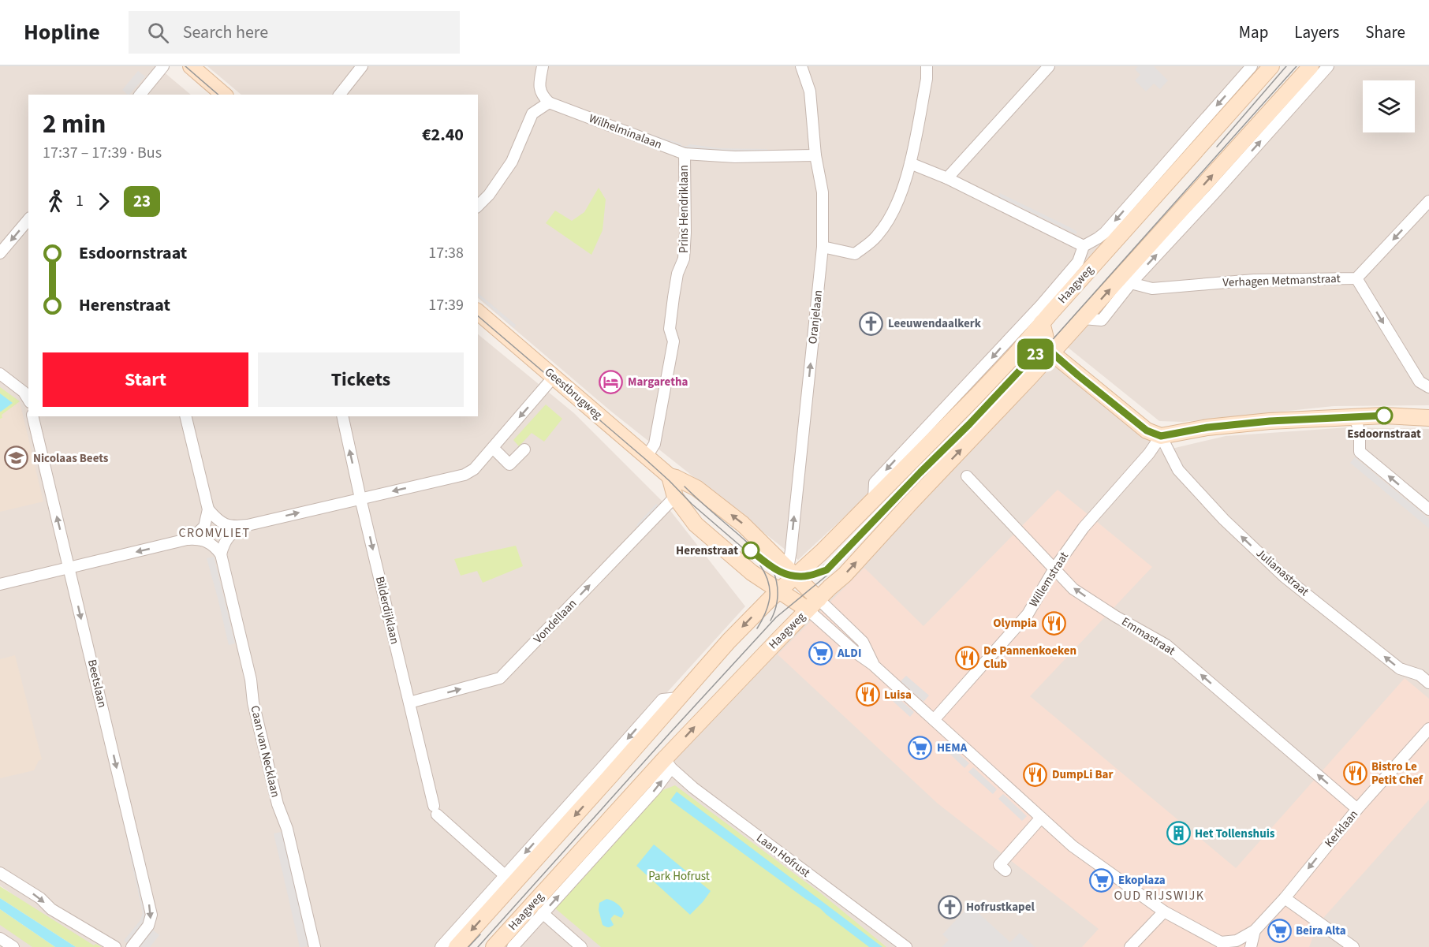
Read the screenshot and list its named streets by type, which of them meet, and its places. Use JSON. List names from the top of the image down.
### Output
{
  "streets": {
    "main road": ["Haagweg", "Geestbrugweg"],
    "street": [
      "Wilhelminalaan",
      "Prins Hendriklaan",
      "Verhagen Metmanstraat",
      "Oranjelaan",
      "Julianastraat",
      "Willemstraat",
      "Bilderdijklaan",
      "Vondellaan",
      "Emmastraat",
      "Beetslaan",
      "Caan van Necklaan",
      "Kerklaan",
      "Laan Hofrust"
    ]
  },
  "crossings": [
    ["Wilhelminalaan", "Prins Hendriklaan"],
    ["Wilhelminalaan", "Oranjelaan"],
    ["Prins Hendriklaan", "Geestbrugweg"],
    ["Haagweg", "Oranjelaan"],
    ["Haagweg", "Geestbrugweg"],
    ["Haagweg", "Bilderdijklaan"],
    ["Haagweg", "Laan Hofrust"],
    ["Oranjelaan", "Geestbrugweg"],
    ["Julianastraat", "Willemstraat"],
    ["Willemstraat", "Emmastraat"],
    ["Bilderdijklaan", "Vondellaan"],
    ["Emmastraat", "Kerklaan"]
  ],
  "one_way": [
    "Oranjelaan",
    "Julianastraat",
    "Vondellaan",
    "Emmastraat",
    "Kerklaan"
  ],
  "districts": ["CROMVLIET", "OUD RIJSWIJK"],
  "parks": ["Park Hofrust"],
  "places": {
    "church": ["Leeuwendaalkerk", "Hofrustkapel"],
    "hotel": ["Margaretha"],
    "other": ["Esdoornstraat", "Herenstraat"],
    "school or university": ["Nicolaas Beets"],
    "restaurant": [
      "Olympia",
      "De Pannenkoeken Club",
      "Luisa",
      "Bistro Le Petit Chef",
      "DumpLi Bar"
    ],
    "supermarket": [
      "ALDI",
      "HEMA",
      "Ekoplaza",
      "Beira Alta"
    ],
    "building": ["Het Tollenshuis"]
  },
  "lines": ["bus line 23"],
  "page": {
    "header": "Hopline",
    "search": "Search here",
    "nav": ["Map", "Layers", "Share"],
    "on_map": "23",
    "heading": ["2 min", "17:37 – 17:39 · Bus", "€2.40"],
    "legs": ["1", "23"],
    "list": [
      {
        "name": "Esdoornstraat",
        "value": "17:38"
      },
      {
        "name": "Herenstraat",
        "value": "17:39"
      }
    ],
    "buttons": ["Start", "Tickets"]
  }
}
